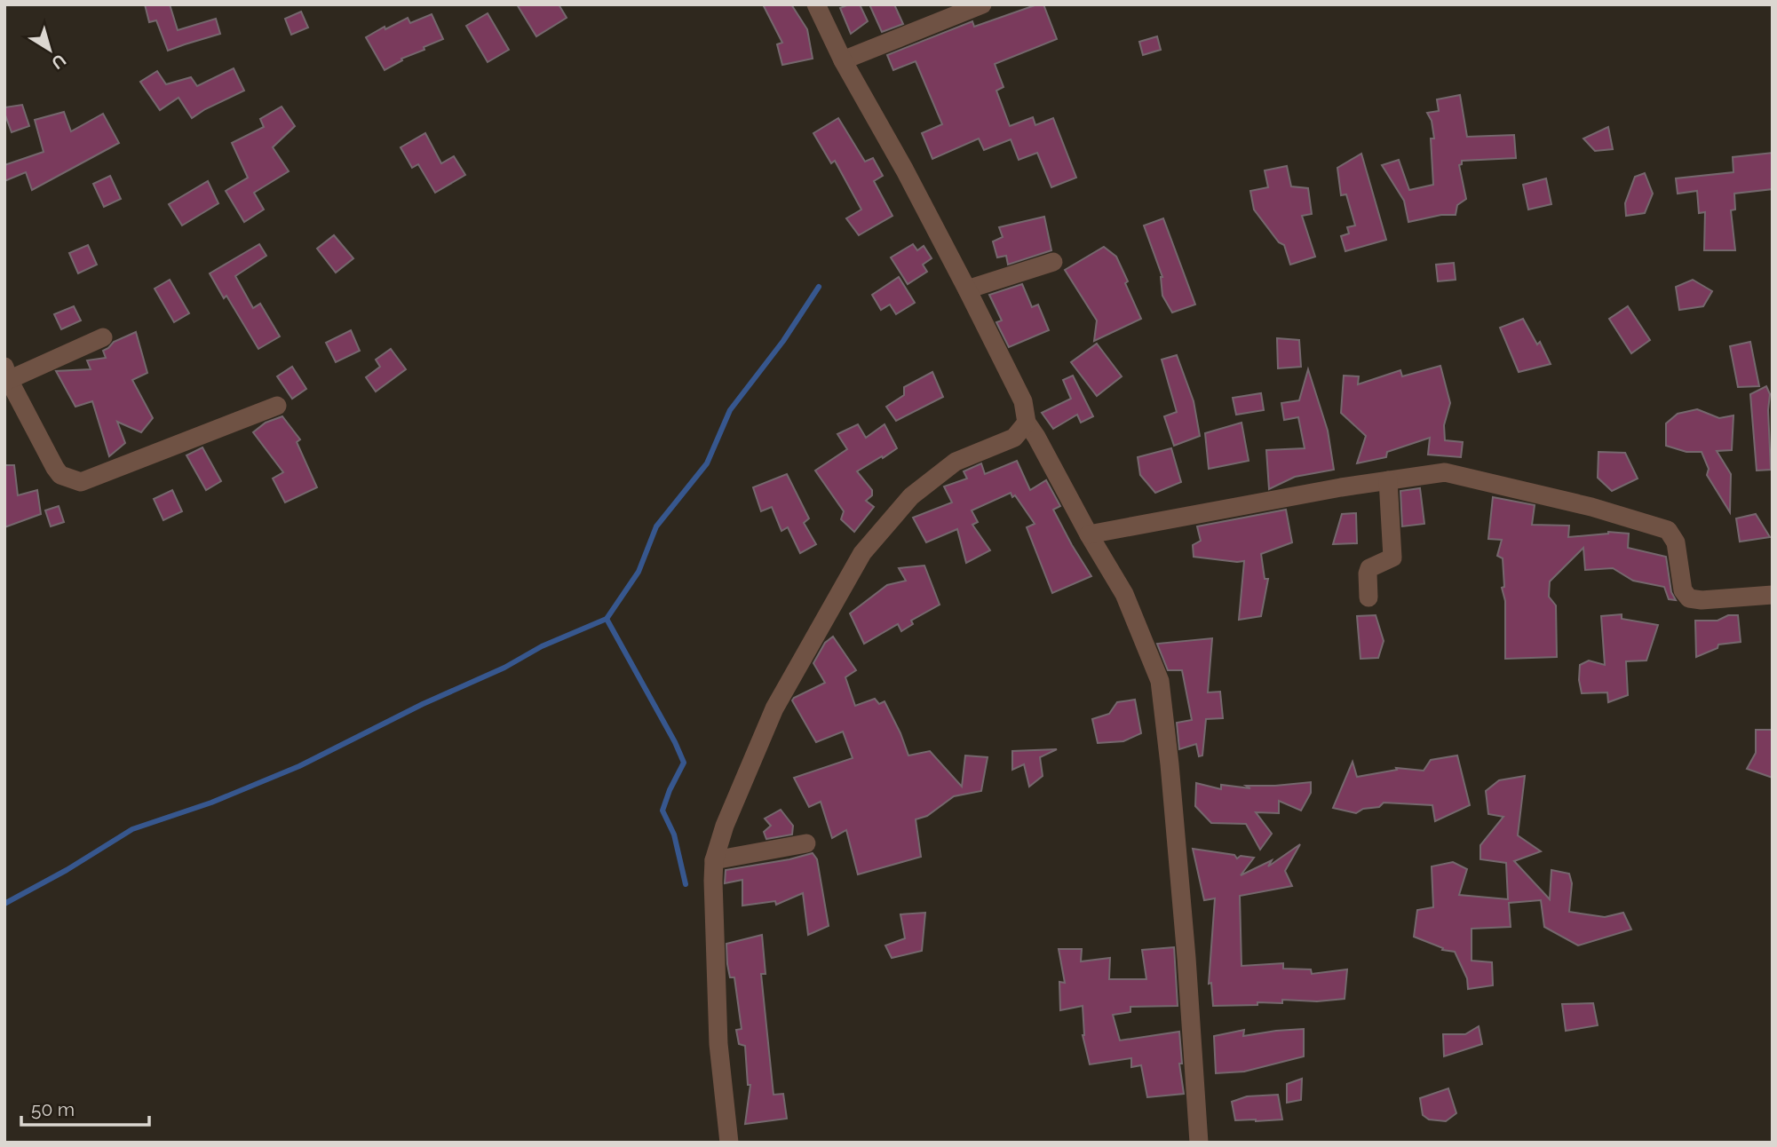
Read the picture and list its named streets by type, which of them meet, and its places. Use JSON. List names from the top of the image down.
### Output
{
  "scale_bar": "50 m",
  "north": "bottom right"
}
